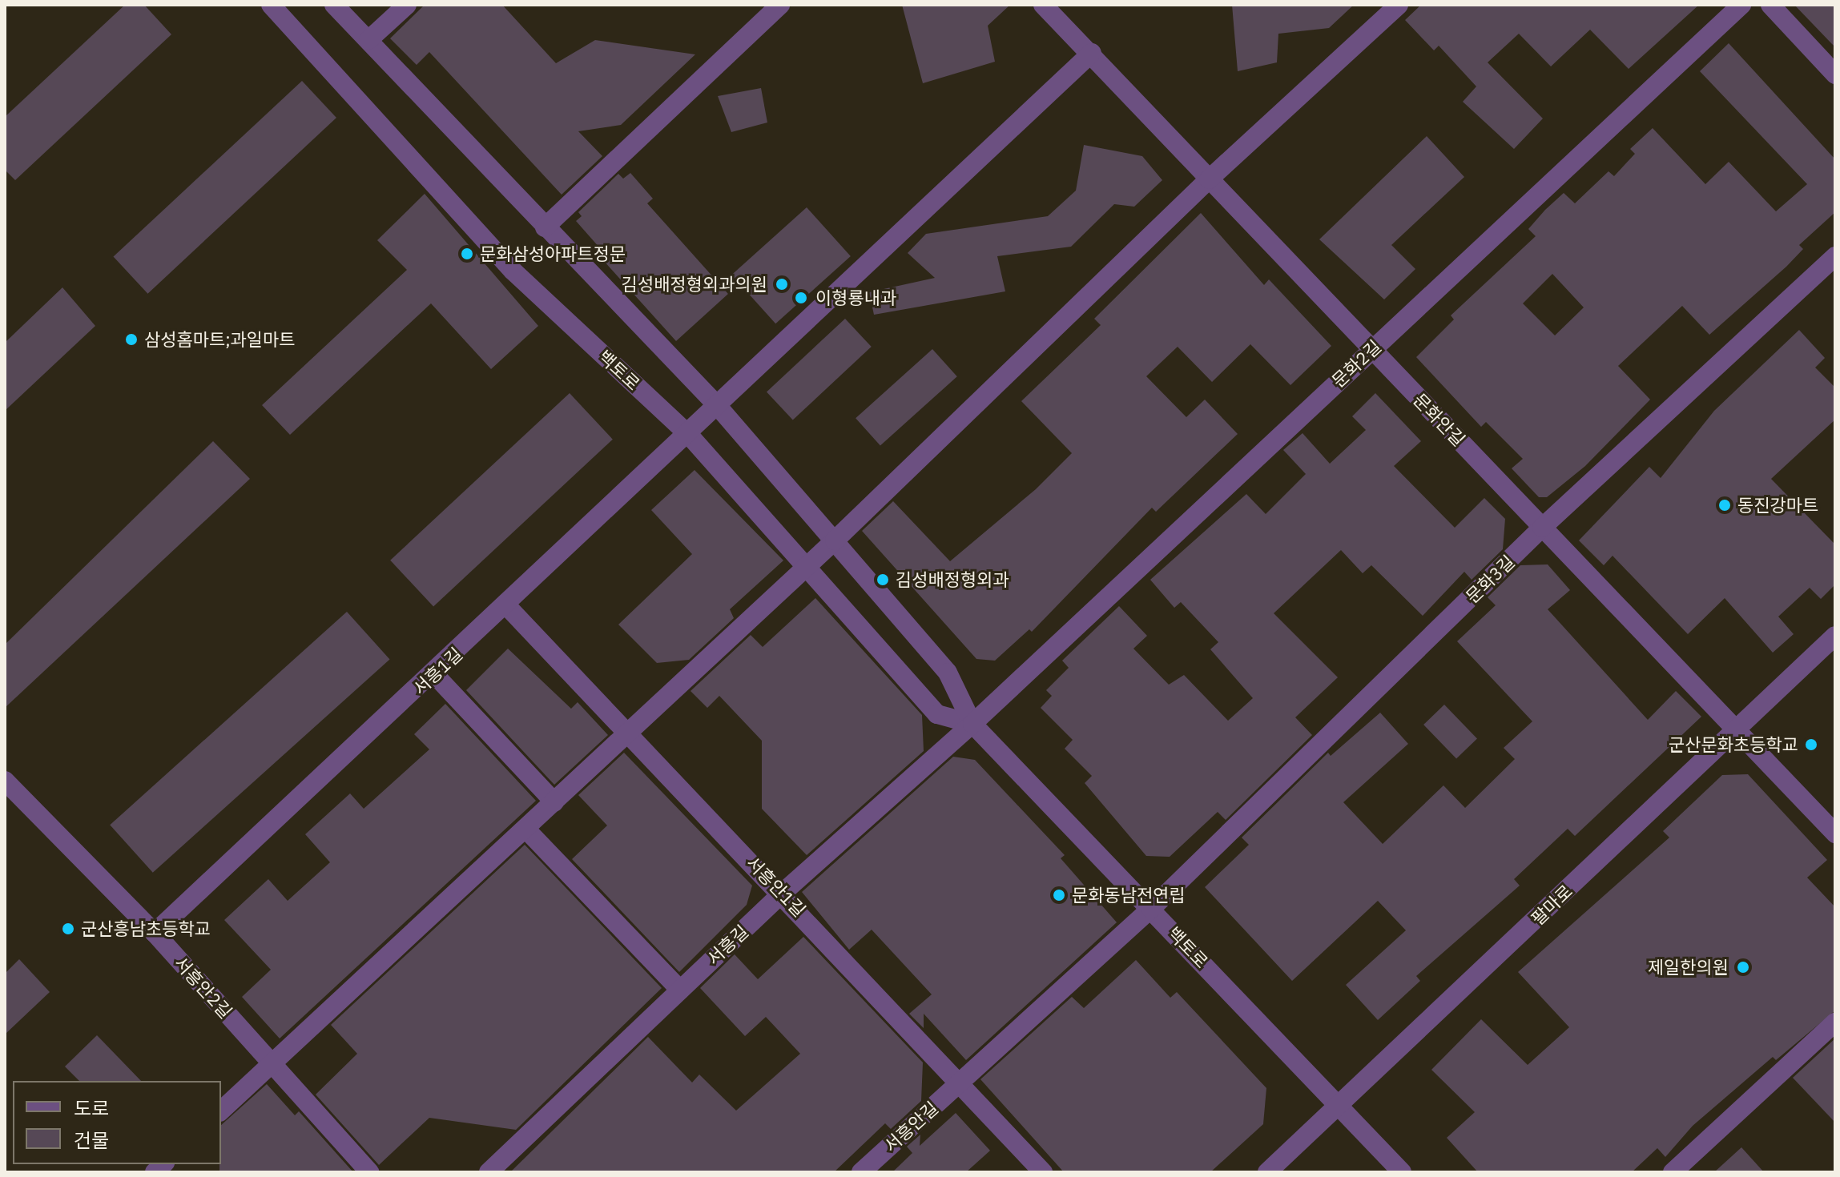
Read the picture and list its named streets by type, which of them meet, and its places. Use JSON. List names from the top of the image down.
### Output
{
  "streets": {
    "street": [
      "문화2길",
      "백토로",
      "문화안길",
      "문화3길",
      "서흥1길",
      "서흥안1길",
      "팔마로",
      "서흥길",
      "서흥안2길",
      "서흥안길"
    ]
  },
  "crossings": [
    ["문화2길", "백토로"],
    ["문화2길", "문화안길"],
    ["문화2길", "서흥길"],
    ["백토로", "문화3길"],
    ["백토로", "서흥1길"],
    ["백토로", "팔마로"],
    ["백토로", "서흥길"],
    ["문화안길", "문화3길"],
    ["문화안길", "서흥1길"],
    ["문화안길", "팔마로"],
    ["문화3길", "서흥안1길"],
    ["문화3길", "서흥안길"],
    ["서흥1길", "서흥안1길"],
    ["서흥1길", "서흥안2길"],
    ["서흥안1길", "서흥길"],
    ["서흥안1길", "서흥안길"]
  ],
  "places": [
    "문화삼성아파트정문",
    "김성배정형외과의원",
    "이형룡내과",
    "삼성홈마트;과일마트",
    "동진강마트",
    "김성배정형외과",
    "군산문화초등학교",
    "문화동남전연립",
    "군산흥남초등학교",
    "제일한의원"
  ],
  "legend": ["도로", "건물"]
}
